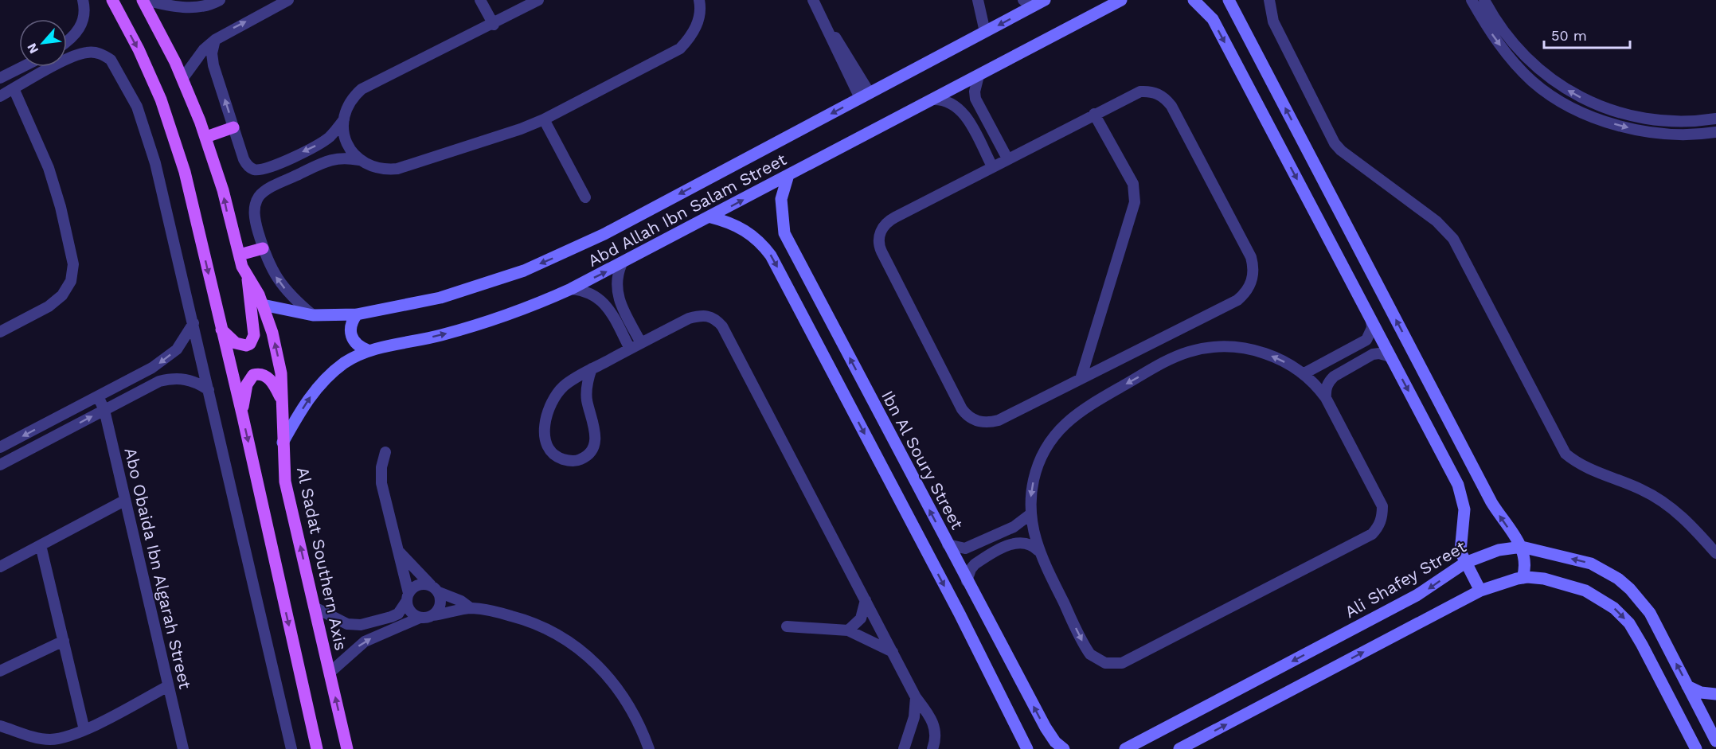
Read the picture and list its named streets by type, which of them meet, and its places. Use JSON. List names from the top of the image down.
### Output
{
  "streets": {
    "main road": ["Al Sadat Southern Axis"],
    "street": [
      "Abd Allah Ibn Salam Street",
      "Ibn Al Soury Street",
      "Abo Obaida Ibn Algarah Street",
      "Ali Shafey Street"
    ]
  },
  "crossings": [
    ["Abd Allah Ibn Salam Street", "Ibn Al Soury Street"],
    ["Abd Allah Ibn Salam Street", "Al Sadat Southern Axis"]
  ],
  "scale_bar": "50 m",
  "north": "bottom left"
}
